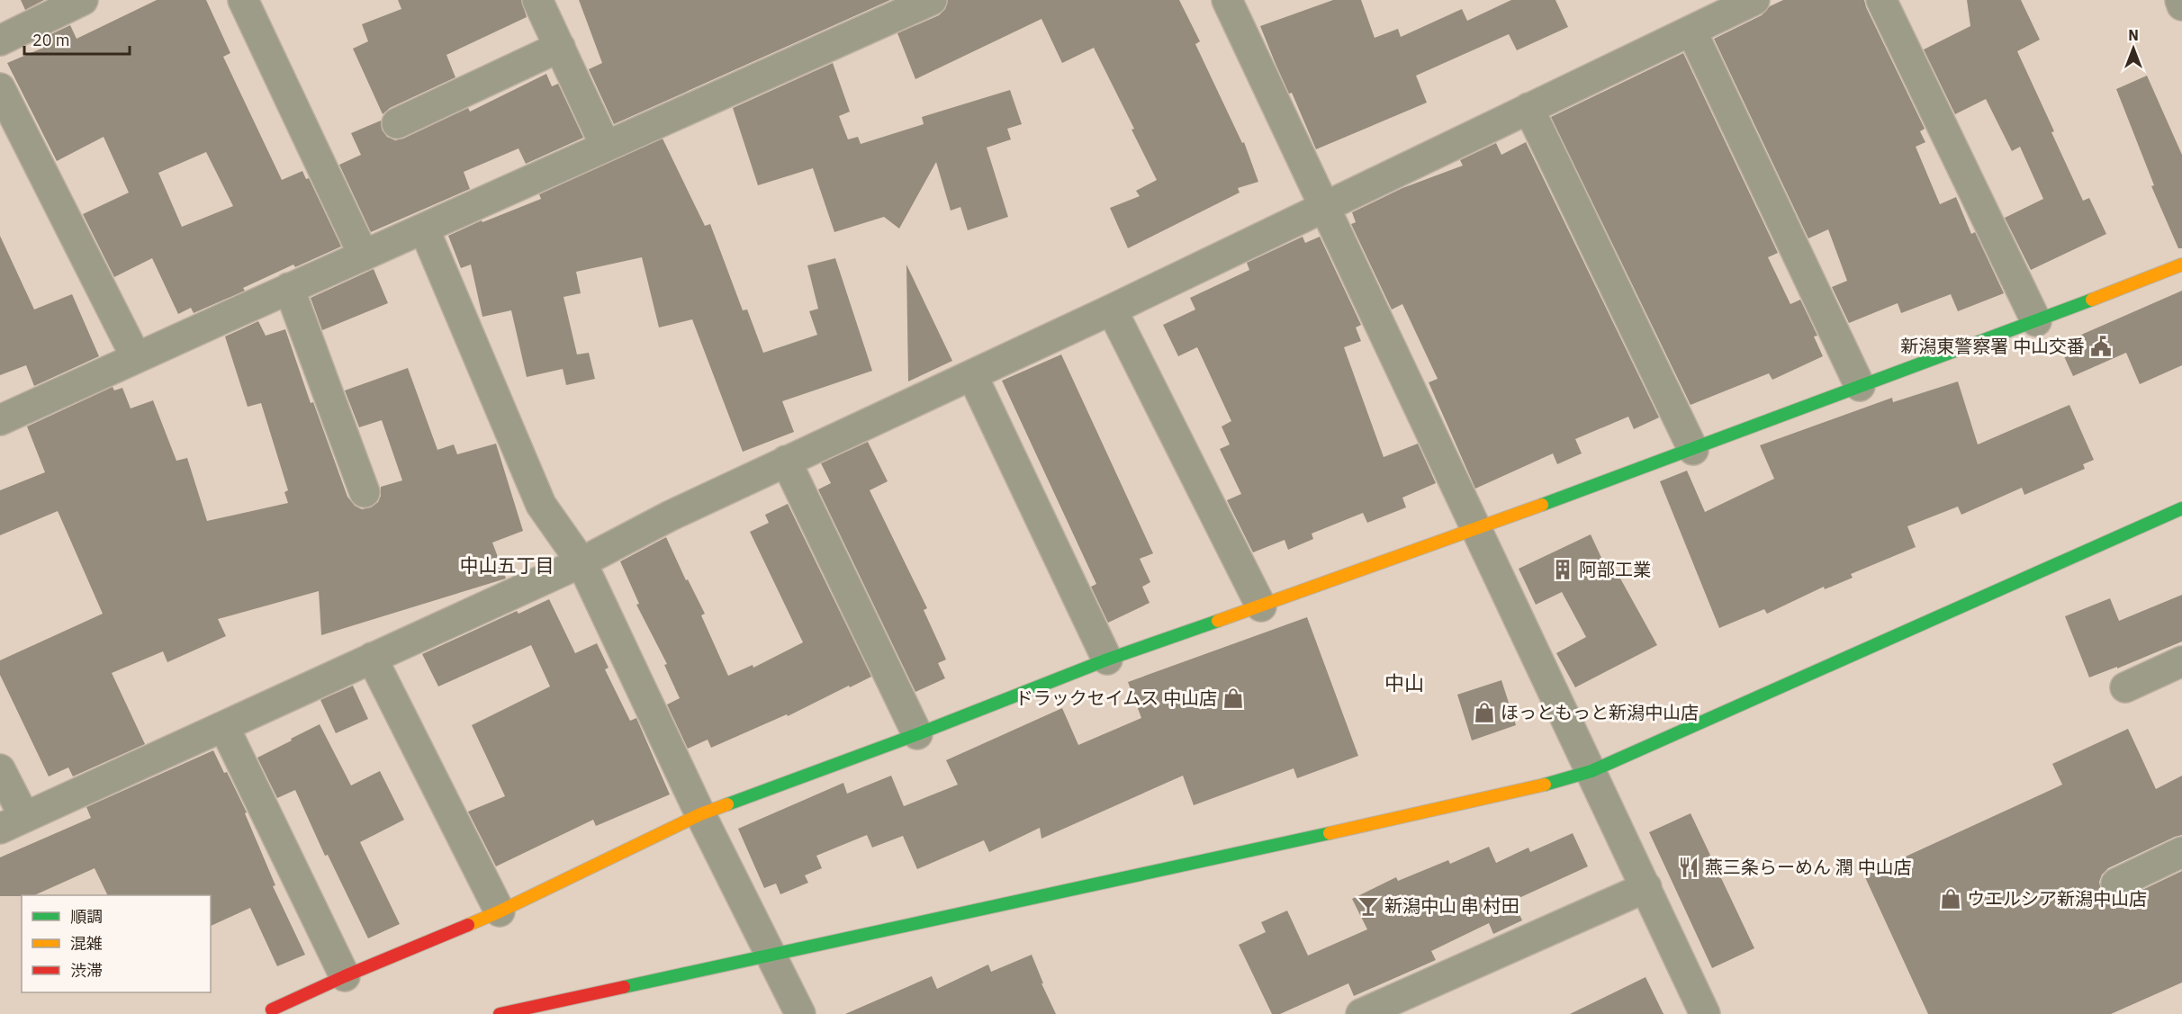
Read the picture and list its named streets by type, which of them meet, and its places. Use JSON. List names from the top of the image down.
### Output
{
  "districts": ["中山五丁目", "中山"],
  "places": {
    "public building": ["新潟東警察署 中山交番"],
    "building": ["阿部工業"],
    "shop": ["ドラックセイムス 中山店", "ほっともっと新潟中山店", "ウエルシア新潟中山店"],
    "restaurant": ["燕三条らーめん 潤 中山店"],
    "bar": ["新潟中山 串 村田"]
  },
  "legend": ["順調", "混雑", "渋滞"],
  "scale_bar": "20 m",
  "north": "top"
}
